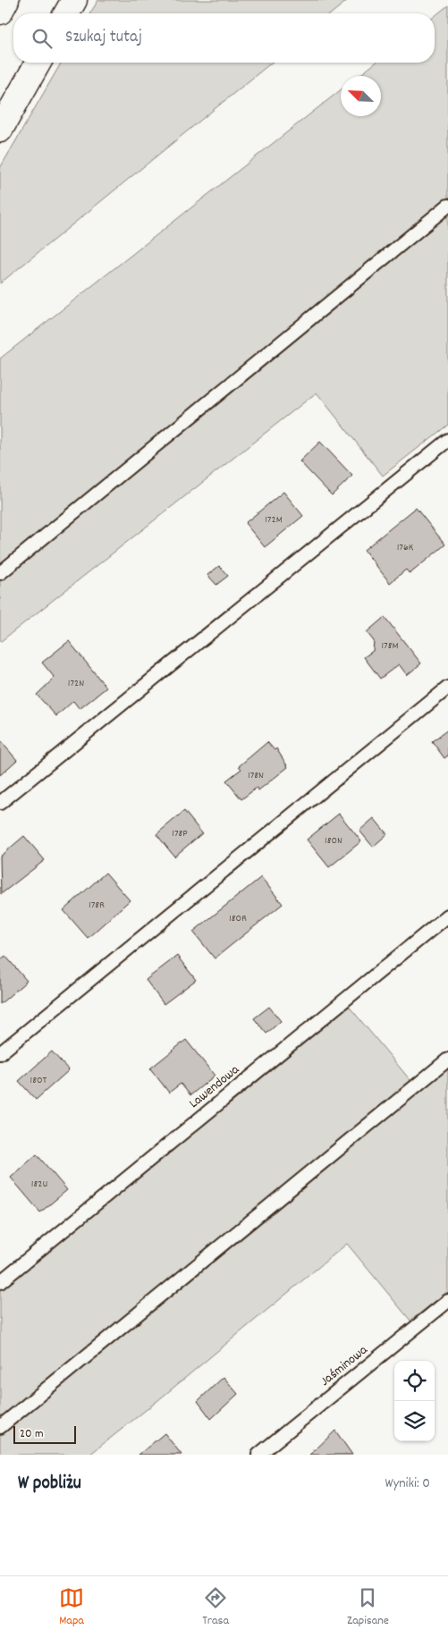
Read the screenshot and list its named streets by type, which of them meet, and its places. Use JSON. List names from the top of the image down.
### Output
{
  "streets": {
    "lane": ["Lawendowa", "Jaśminowa"]
  },
  "house_numbers": [
    "172M",
    "176K",
    "178M",
    "172N",
    "178N",
    "178P",
    "180N",
    "178R",
    "180R",
    "180T",
    "182U"
  ],
  "scale_bar": "20 m",
  "north": "top left",
  "page": {
    "search": "Szukaj tutaj",
    "scale": "20 m",
    "heading": ["W pobliżu", "Wyniki: 0"],
    "nav": ["Mapa", "Trasa", "Zapisane"]
  }
}
